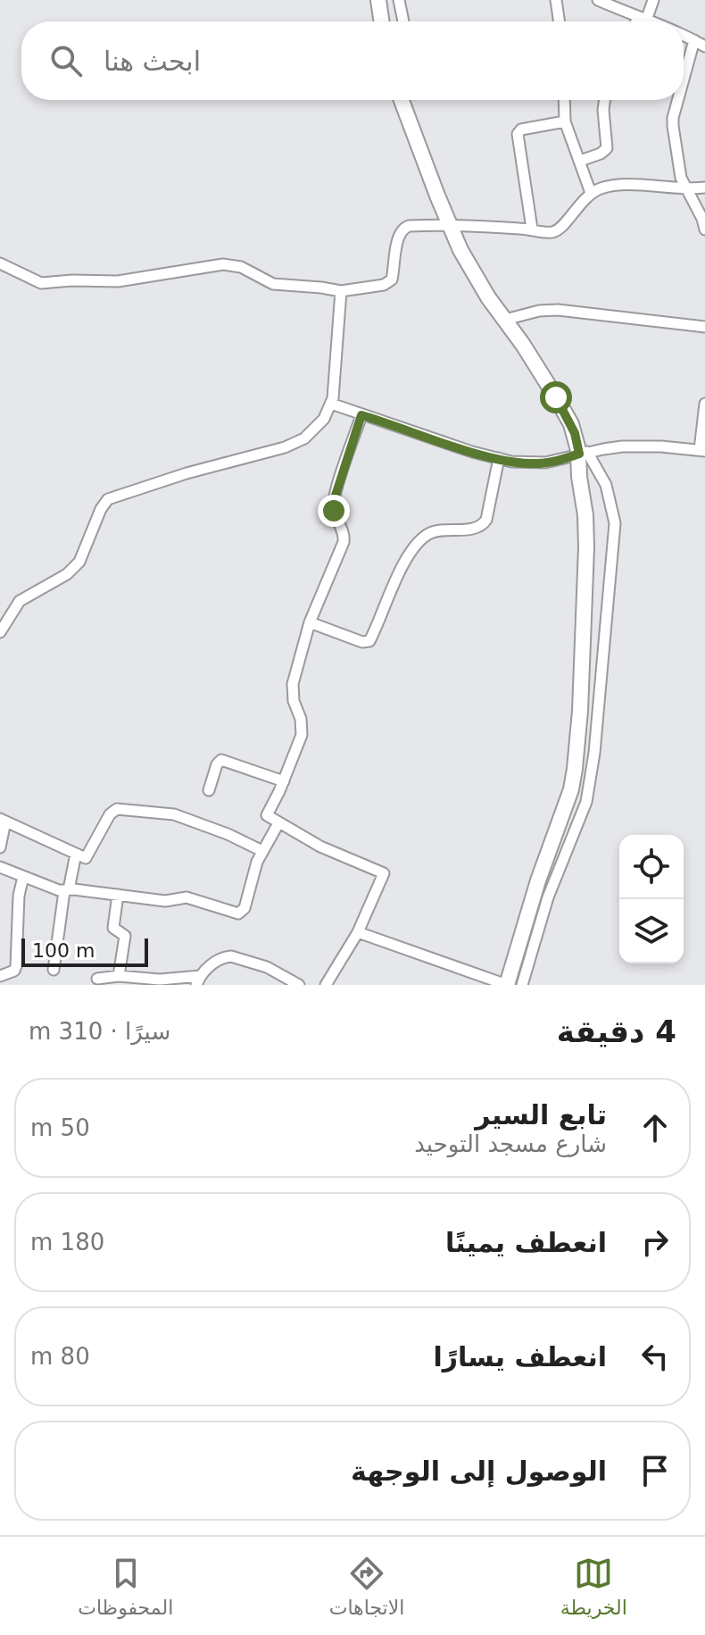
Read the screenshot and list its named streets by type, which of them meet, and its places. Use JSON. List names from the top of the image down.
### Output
{
  "scale_bar": "100 m",
  "page": {
    "search": "ابحث هنا",
    "scale": "100 m",
    "heading": ["4 دقيقة", "سيرًا · 310 m"],
    "list": [
      ["تابع السير", "شارع مسجد التوحيد", "50 m"],
      ["انعطف يمينًا", "180 m"],
      ["انعطف يسارًا", "80 m"],
      "الوصول إلى الوجهة"
    ],
    "nav": ["الخريطة", "الاتجاهات", "المحفوظات"]
  }
}
